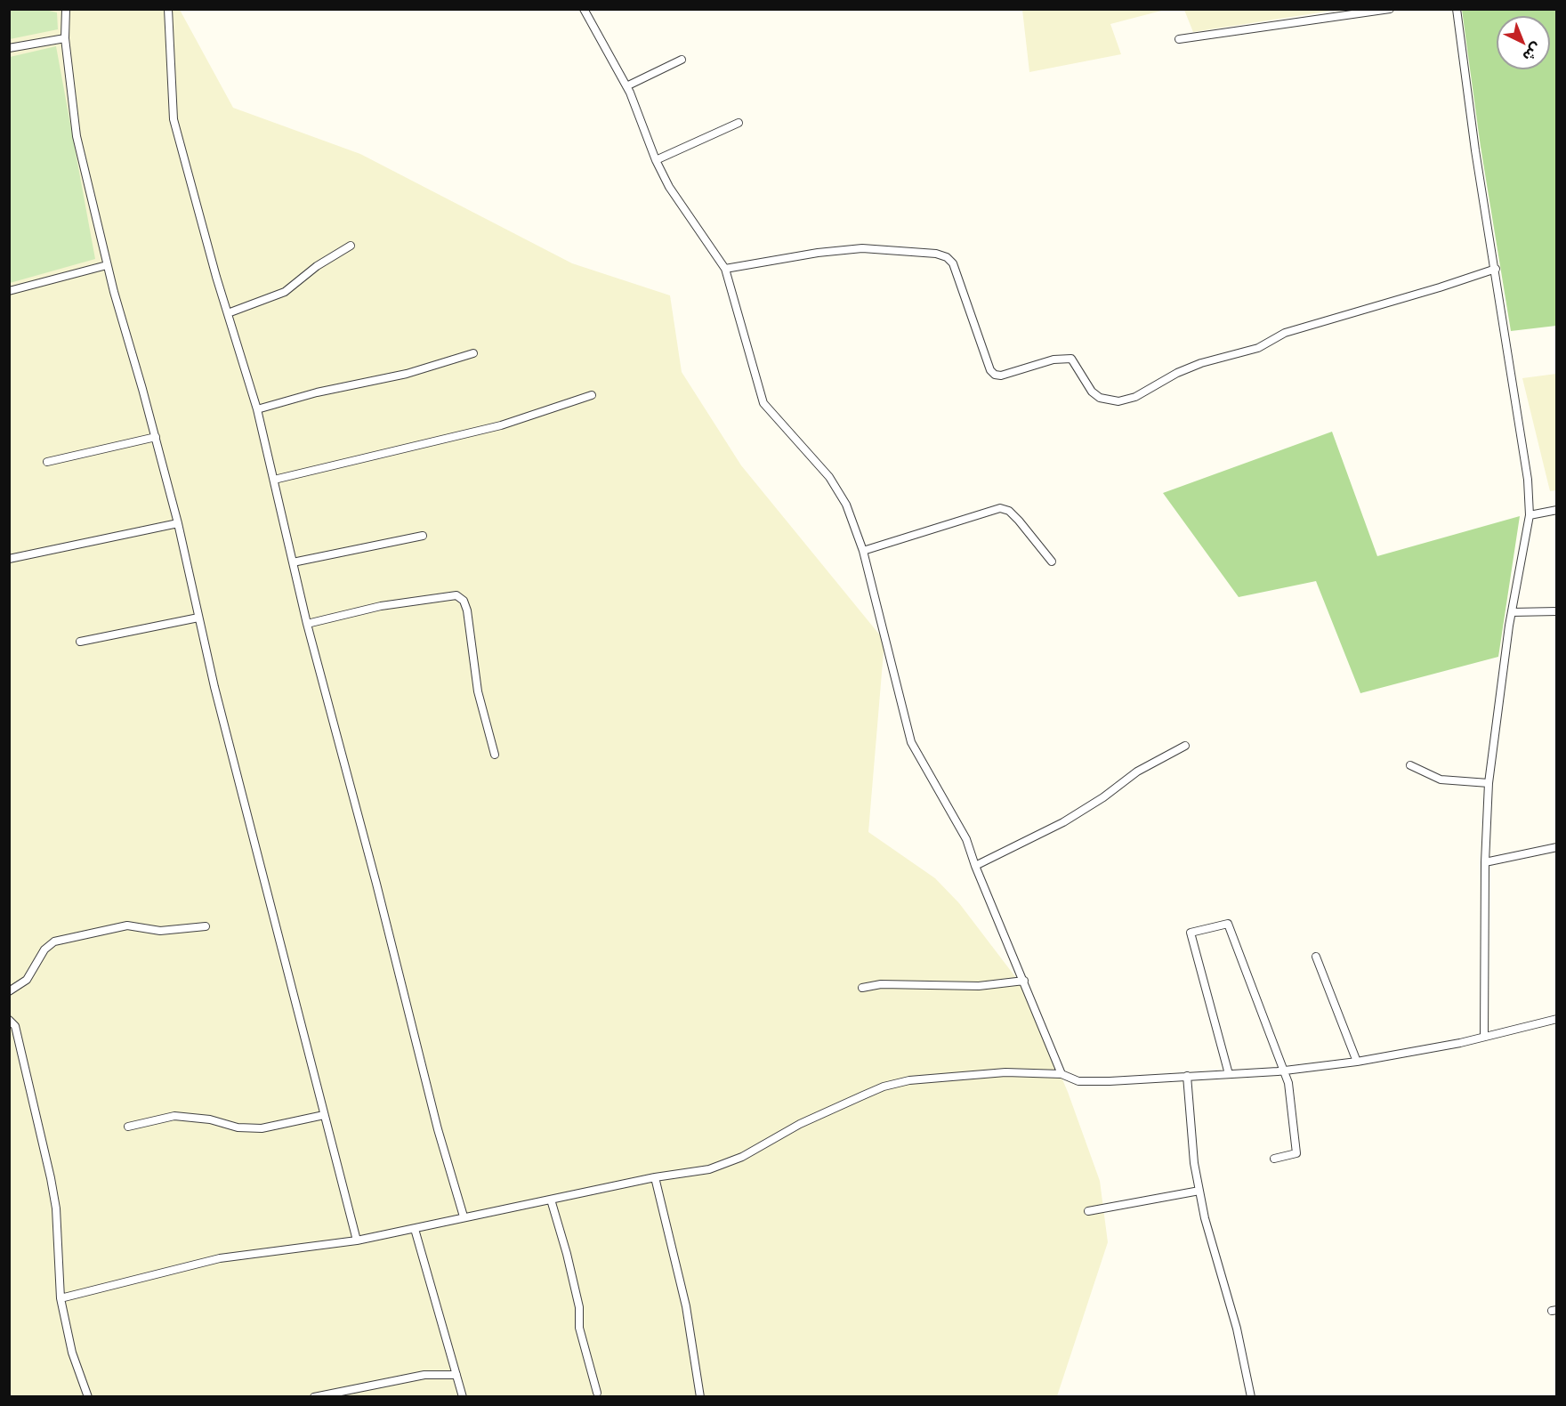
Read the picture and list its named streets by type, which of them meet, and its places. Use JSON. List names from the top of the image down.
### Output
{
  "north": "bottom right"
}
